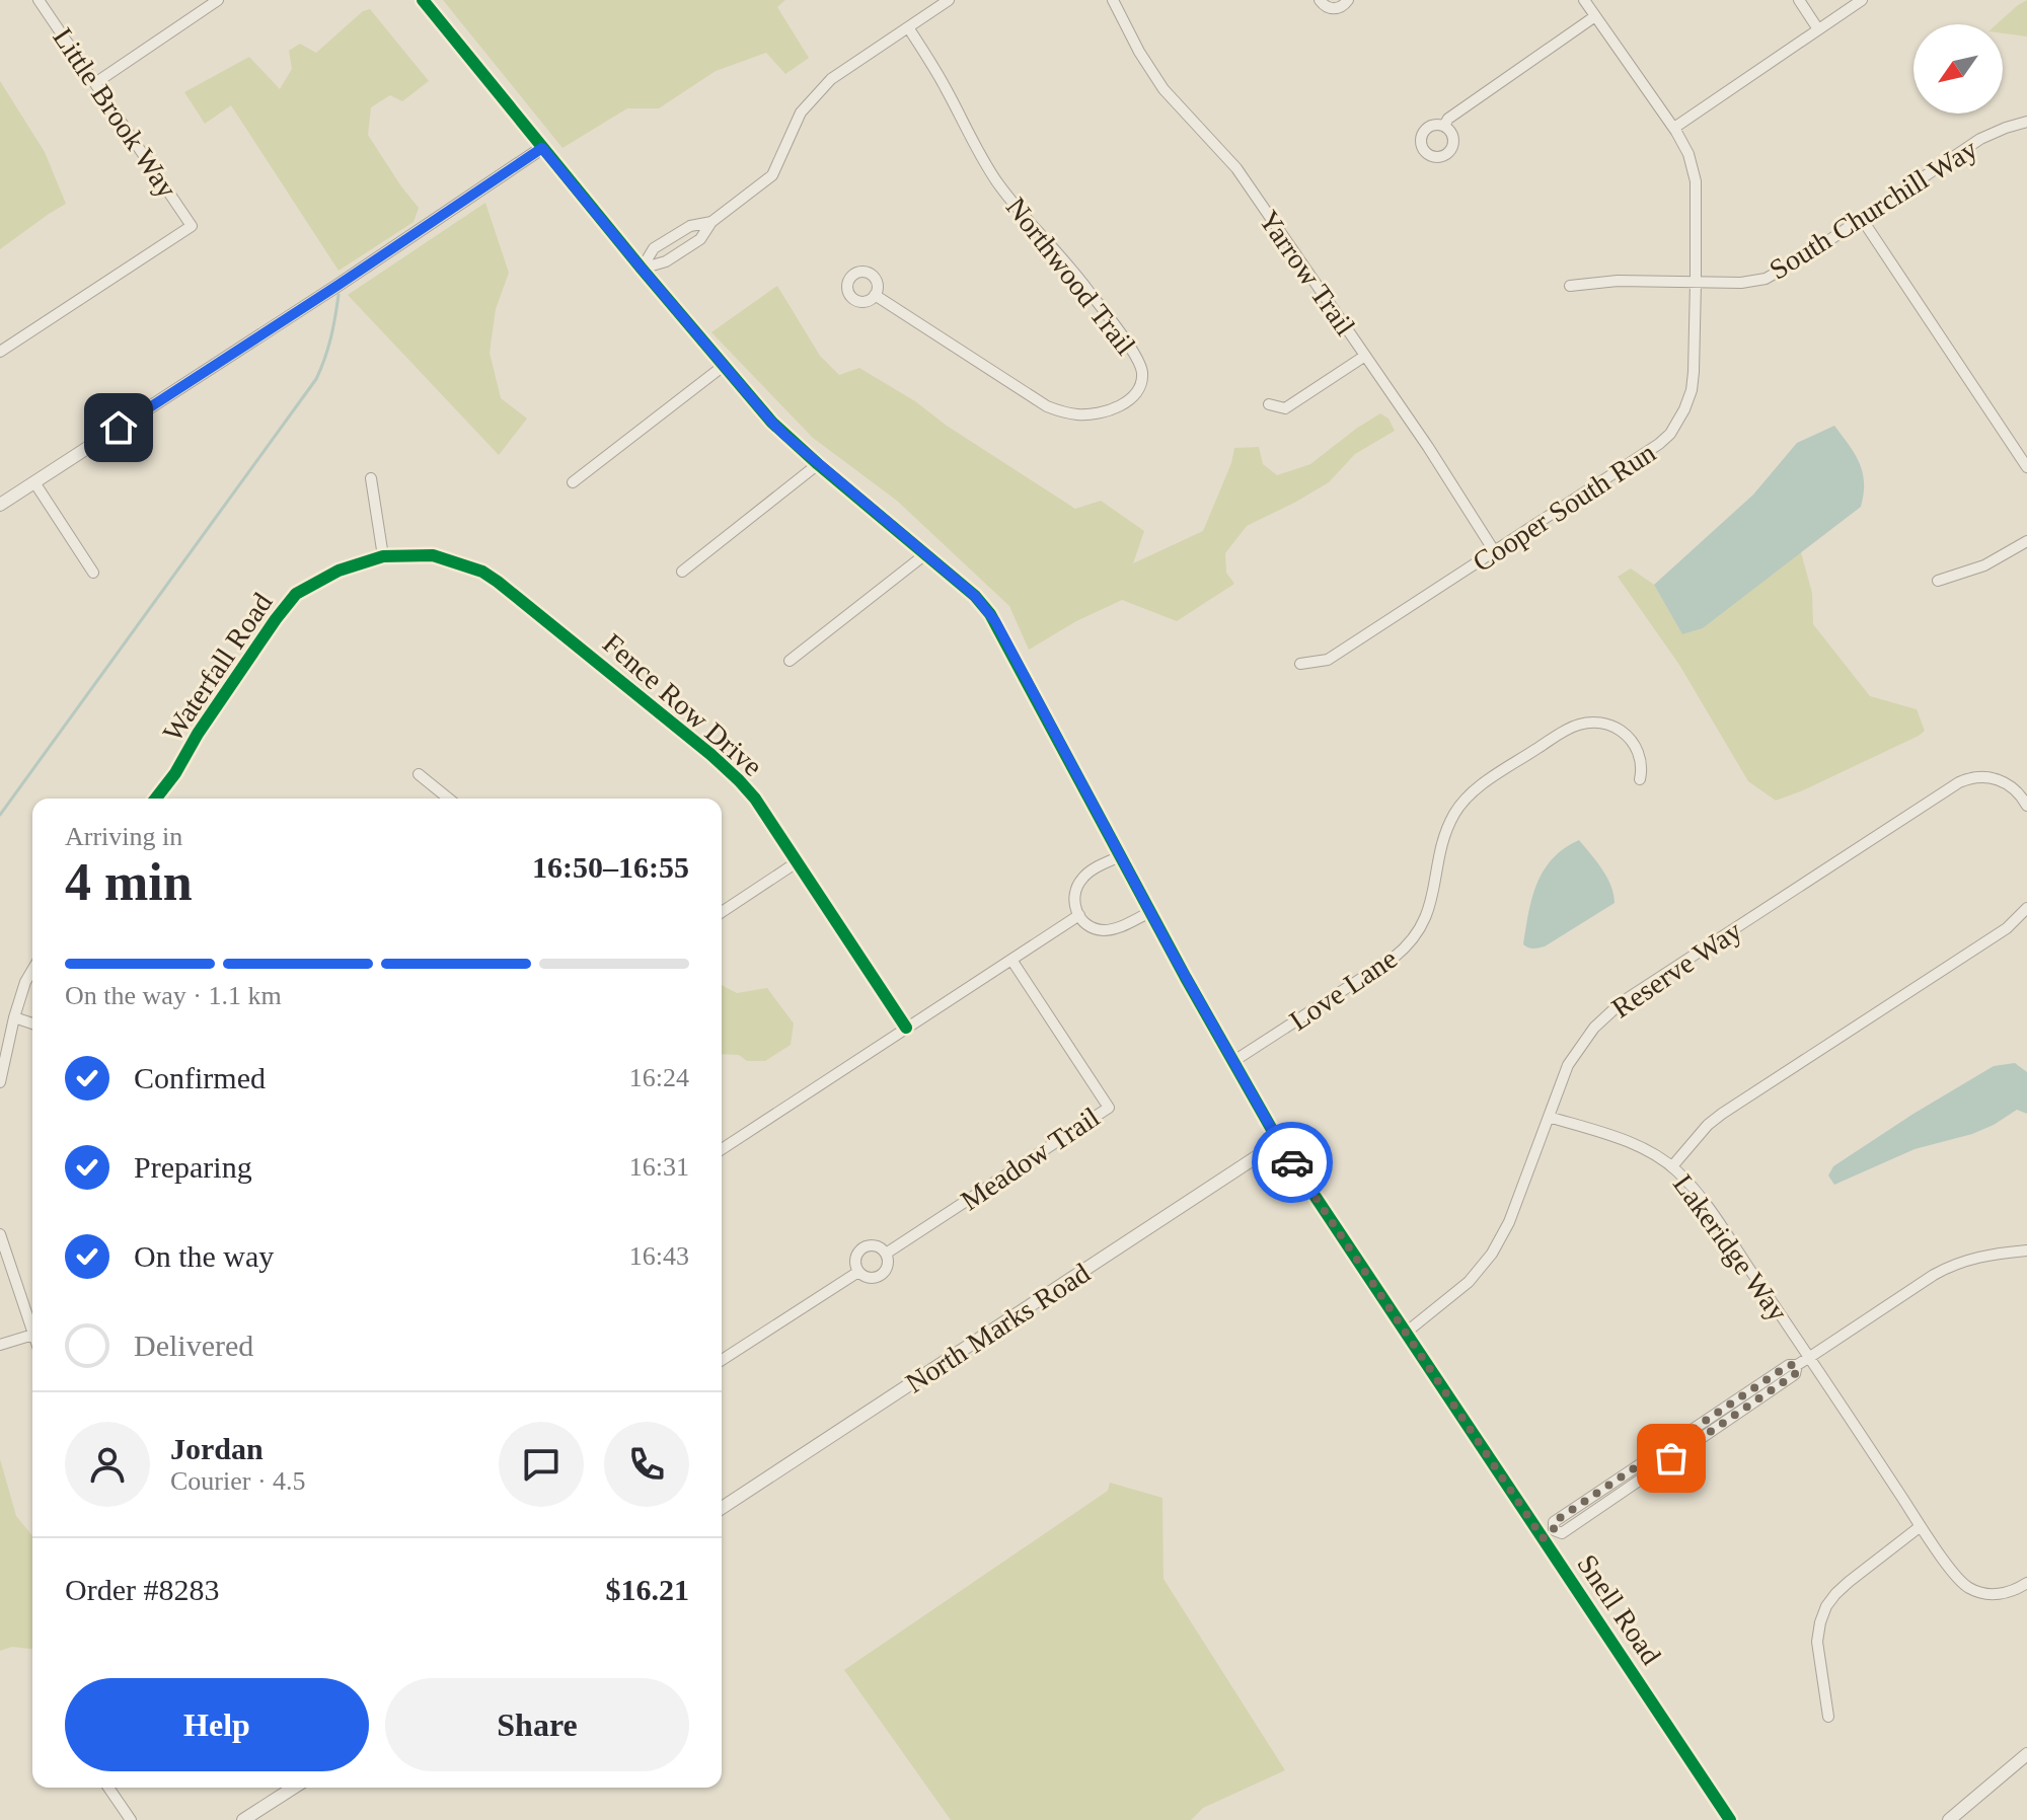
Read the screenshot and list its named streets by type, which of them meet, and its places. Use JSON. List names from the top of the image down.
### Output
{
  "streets": {
    "street": [
      "Little Brook Way",
      "South Churchill Way",
      "Yarrow Trail",
      "Northwood Trail",
      "Cooper South Run",
      "Waterfall Road",
      "Fence Row Drive",
      "Reserve Way",
      "Love Lane",
      "Meadow Trail",
      "Lakeridge Way",
      "North Marks Road",
      "Snell Road"
    ]
  },
  "crossings": [
    ["South Churchill Way", "Cooper South Run"],
    ["Yarrow Trail", "Cooper South Run"],
    ["Waterfall Road", "Fence Row Drive"],
    ["Reserve Way", "Lakeridge Way"],
    ["Reserve Way", "Snell Road"],
    ["Love Lane", "Snell Road"],
    ["North Marks Road", "Snell Road"]
  ],
  "north": "bottom left",
  "page": {
    "heading": ["4 min", "Arriving in", "16:50–16:55"],
    "panel": [
      "Jordan",
      "Courier · 4.5",
      "Order #8283",
      "$16.21"
    ],
    "bar": "On the way · 1.1 km",
    "list": [
      ["Confirmed", "16:24"],
      ["Preparing", "16:31"],
      ["On the way", "16:43"],
      "Delivered"
    ],
    "buttons": ["Help", "Share"]
  }
}
